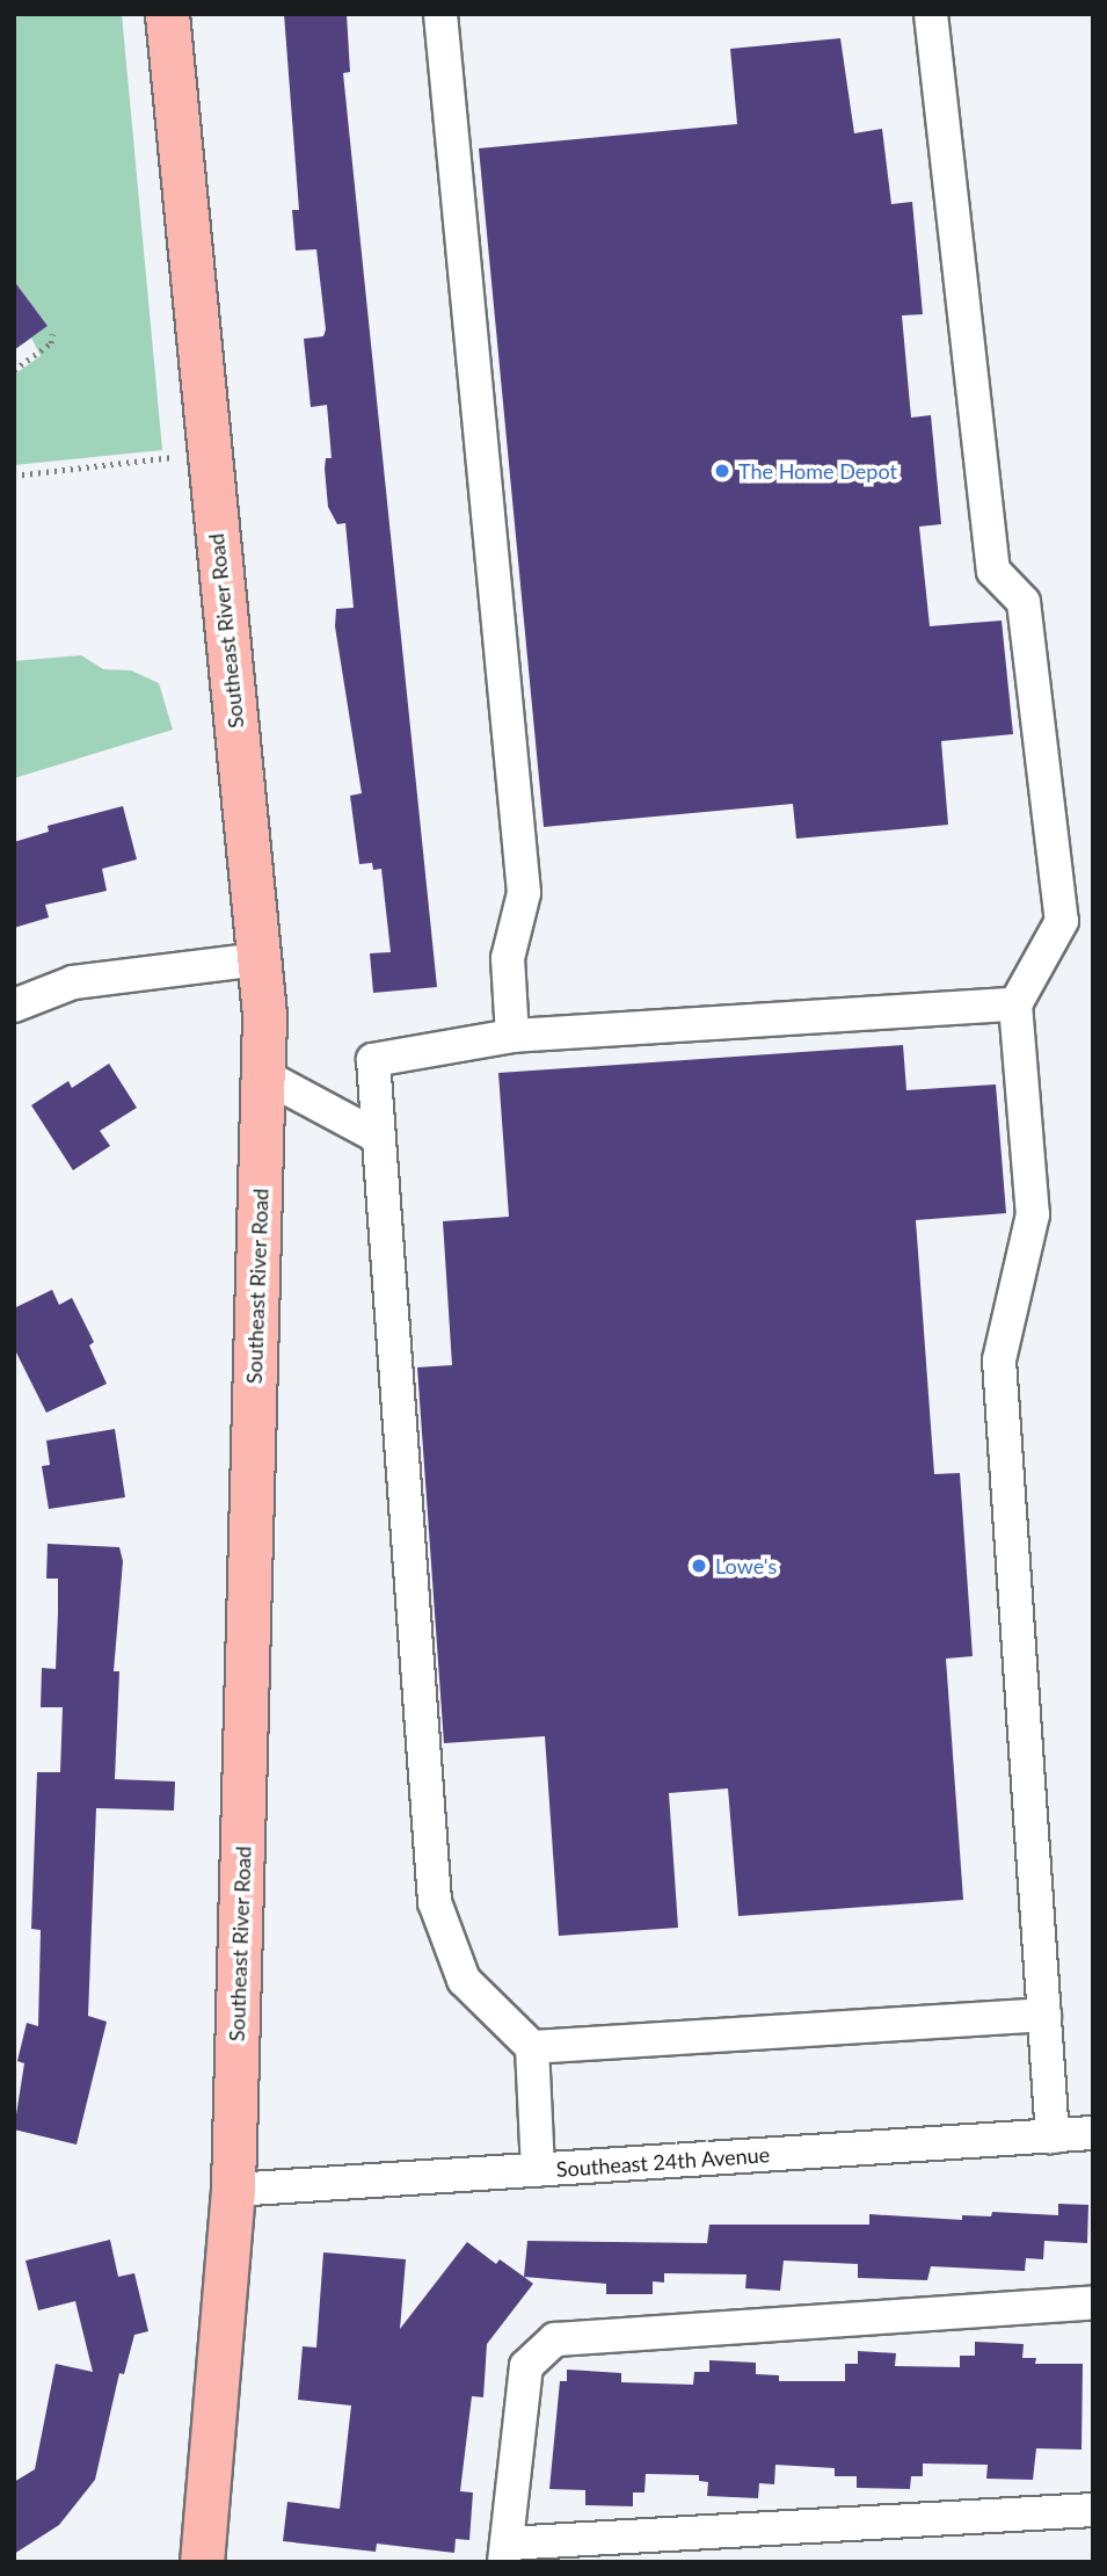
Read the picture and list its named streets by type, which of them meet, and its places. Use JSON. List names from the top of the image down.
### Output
{
  "streets": {
    "main road": ["Southeast River Road"],
    "street": ["Southeast 24th Avenue"]
  },
  "crossings": [
    ["Southeast River Road", "Southeast 24th Avenue"]
  ],
  "places": ["The Home Depot", "Lowe's"]
}
